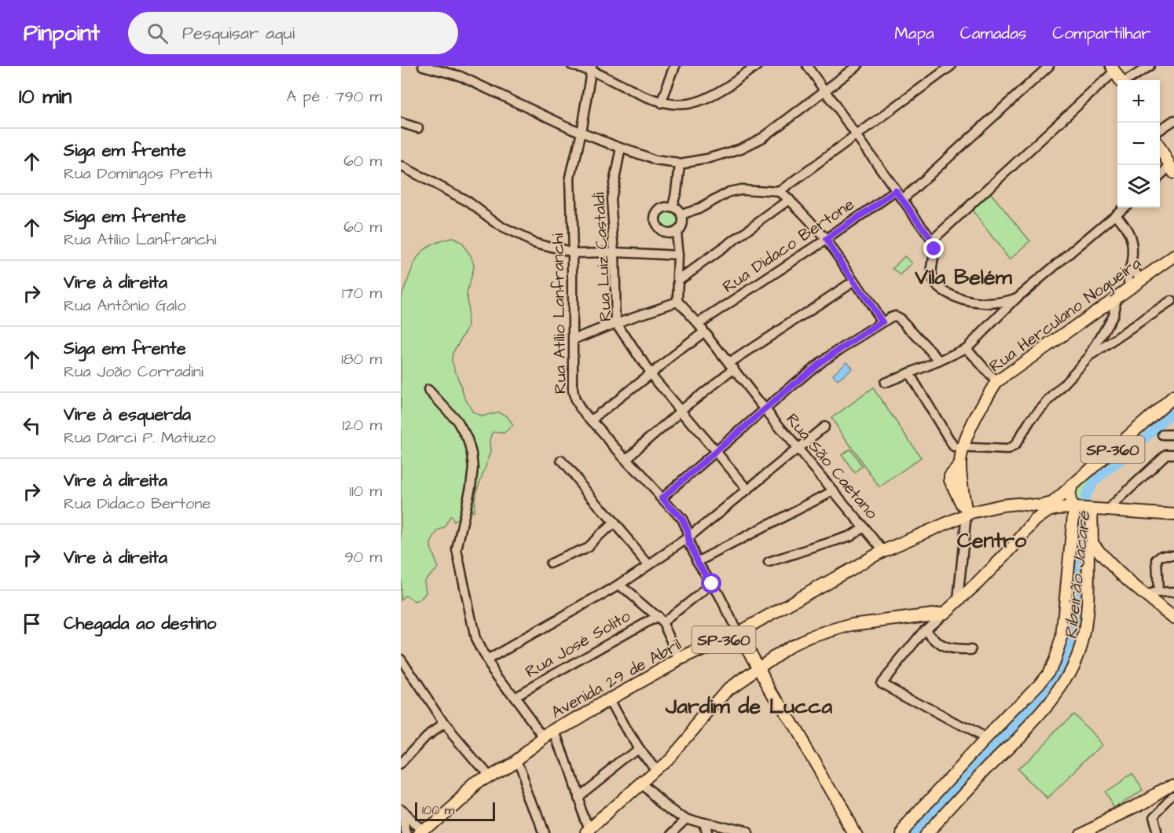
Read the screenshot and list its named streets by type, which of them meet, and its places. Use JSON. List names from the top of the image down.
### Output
{
  "streets": {
    "main road": ["Rua Herculano Nogueira", "SP-360", "Avenida 29 de Abril"],
    "street": [
      "Rua Didaco Bertone",
      "Rua Luiz Castaldi",
      "Rua Atílio Lanfranchi",
      "Rua São Caetano",
      "Rua José Solito"
    ]
  },
  "crossings": [
    ["Rua Didaco Bertone", "Rua São Caetano"],
    ["Rua Atílio Lanfranchi", "Avenida 29 de Abril"],
    ["Rua Herculano Nogueira", "Avenida 29 de Abril"],
    ["SP-360", "Avenida 29 de Abril"],
    ["Rua São Caetano", "Avenida 29 de Abril"]
  ],
  "districts": ["Vila Belém", "Centro", "Jardim de Lucca"],
  "water": ["Ribeirão Jacaré"],
  "scale_bar": "100 m",
  "page": {
    "header": "Pinpoint",
    "search": "Pesquisar aqui",
    "nav": ["Mapa", "Camadas", "Compartilhar"],
    "heading": ["10 min", "A pé · 790 m"],
    "map_buttons": ["+", "−"],
    "list": [
      ["Siga em frente", "Rua Domingos Pretti", "60 m"],
      ["Siga em frente", "Rua Atílio Lanfranchi", "60 m"],
      ["Vire à direita", "Rua Antônio Galo", "170 m"],
      ["Siga em frente", "Rua João Corradini", "180 m"],
      ["Vire à esquerda", "Rua Darci P. Matiuzo", "120 m"],
      ["Vire à direita", "Rua Didaco Bertone", "110 m"],
      ["Vire à direita", "90 m"],
      "Chegada ao destino"
    ],
    "scale": "100 m"
  }
}
